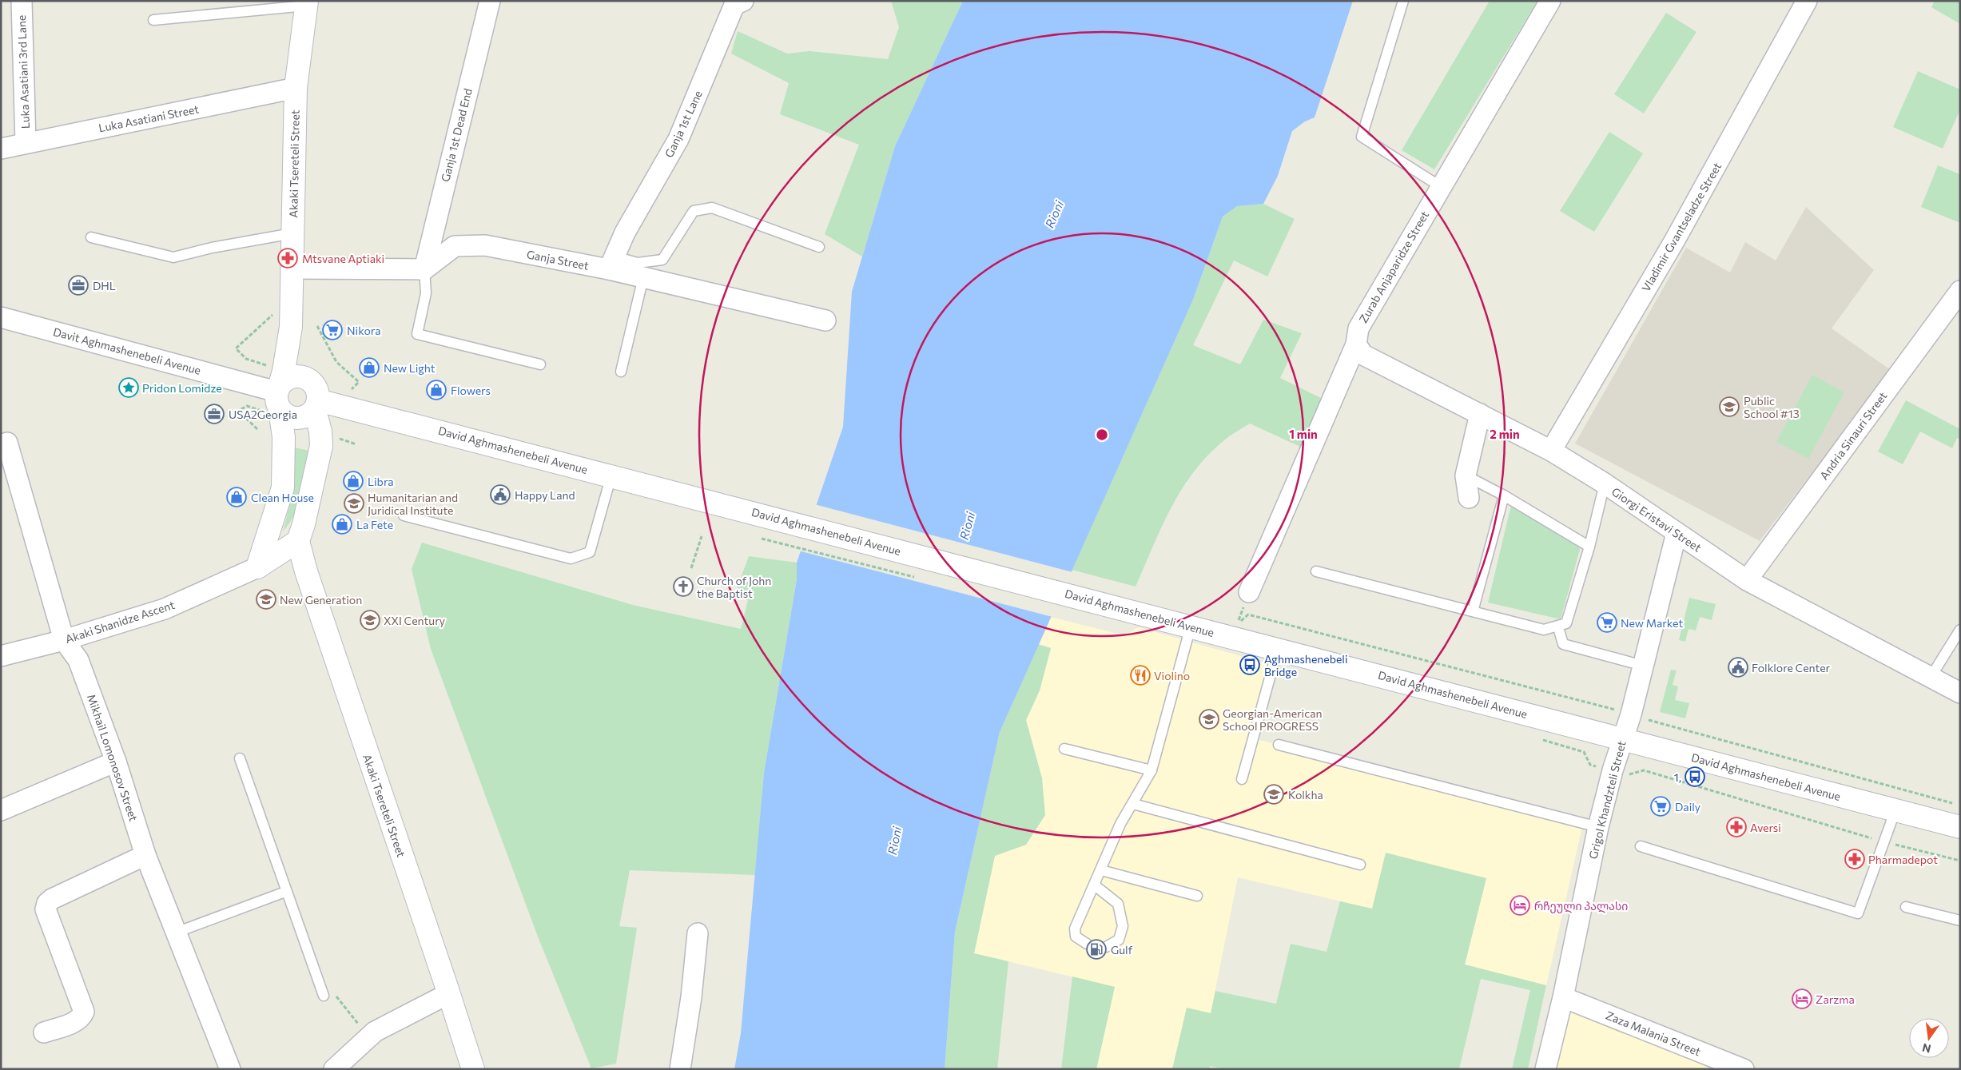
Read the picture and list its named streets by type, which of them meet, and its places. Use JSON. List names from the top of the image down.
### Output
{
  "streets": {
    "main road": ["Akaki Tsereteli Street", "David Aghmashenebeli Avenue"],
    "street": [
      "Luka Asatiani 3rd Lane",
      "Luka Asatiani Street",
      "Ganja 1st Lane",
      "Ganja 1st Dead End",
      "Vladimir Gvantseladze Street",
      "Ganja Street",
      "Zurab Anjaparidze Street",
      "Davit Aghmashenebeli Avenue",
      "Andria Sinauri Street",
      "Giorgi Eristavi Street",
      "Akaki Shanidze Ascent",
      "Mikhail Lomonosov Street",
      "Grigol Khandzteli Street",
      "Zaza Malania Street"
    ]
  },
  "crossings": [
    ["Luka Asatiani 3rd Lane", "Luka Asatiani Street"],
    ["Luka Asatiani Street", "Akaki Tsereteli Street"],
    ["Ganja 1st Lane", "Ganja Street"],
    ["Ganja 1st Dead End", "Ganja Street"],
    ["Akaki Tsereteli Street", "Davit Aghmashenebeli Avenue"],
    ["Akaki Tsereteli Street", "David Aghmashenebeli Avenue"],
    ["Akaki Tsereteli Street", "Akaki Shanidze Ascent"],
    ["Vladimir Gvantseladze Street", "Giorgi Eristavi Street"],
    ["Zurab Anjaparidze Street", "Giorgi Eristavi Street"],
    ["Davit Aghmashenebeli Avenue", "David Aghmashenebeli Avenue"],
    ["Andria Sinauri Street", "Giorgi Eristavi Street"],
    ["David Aghmashenebeli Avenue", "Grigol Khandzteli Street"],
    ["Giorgi Eristavi Street", "Grigol Khandzteli Street"],
    ["Akaki Shanidze Ascent", "Mikhail Lomonosov Street"],
    ["Grigol Khandzteli Street", "Zaza Malania Street"]
  ],
  "water": ["Rioni"],
  "places": {
    "pharmacy": ["Mtsvane Aptiaki", "Aversi", "Pharmadepot"],
    "office": ["DHL", "USA2Georgia"],
    "supermarket": ["Nikora", "New Market", "Daily"],
    "shop": [
      "New Light",
      "Flowers",
      "Libra",
      "Clean House",
      "La Fete"
    ],
    "place": ["Pridon Lomidze"],
    "school or university": [
      "Public School #13",
      "Humanitarian and Juridical Institute",
      "New Generation",
      "XXI Century",
      "Georgian-American School PROGRESS",
      "Kolkha"
    ],
    "public building": ["Happy Land", "Folklore Center"],
    "church": ["Church of John the Baptist"],
    "bus stop": ["Aghmashenebeli Bridge", "1,"],
    "restaurant": ["Violino"],
    "hotel": ["რჩეული პალასი", "Zarzma"],
    "fuel station": ["Gulf"]
  },
  "north": "bottom",
  "rings": ["1 min", "2 min"]
}
